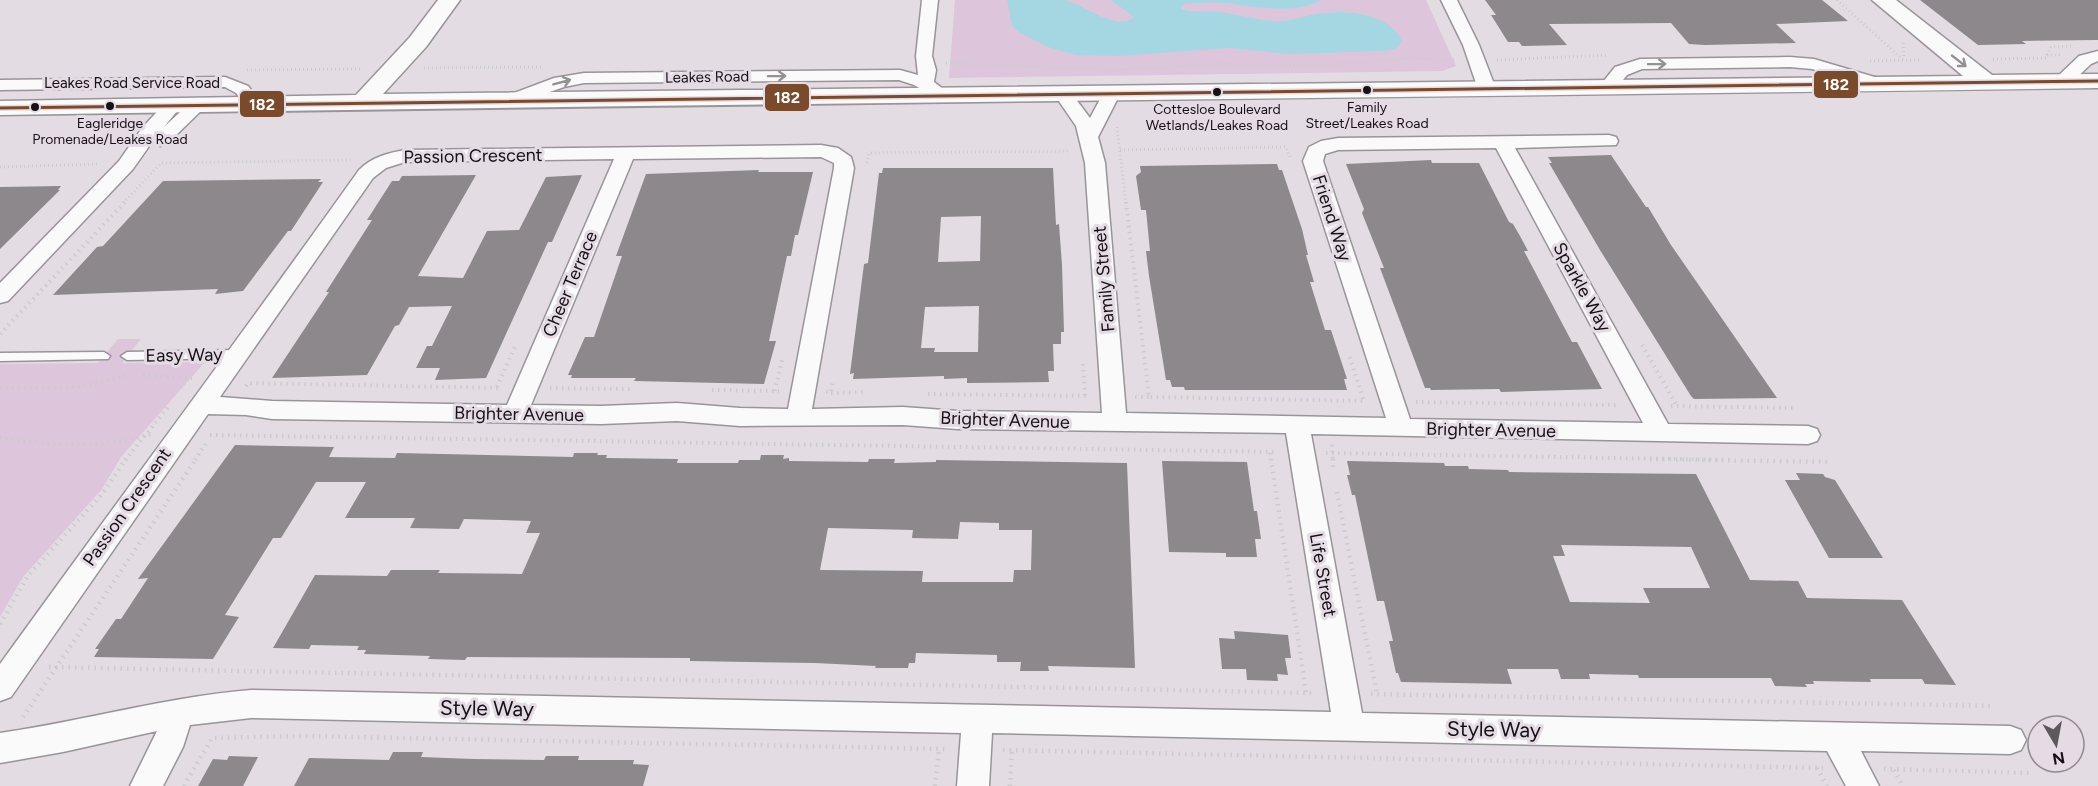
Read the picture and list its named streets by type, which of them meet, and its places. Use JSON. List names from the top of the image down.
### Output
{
  "streets": {
    "main road": ["Leakes Road"],
    "street": [
      "Leakes Road Service Road",
      "Passion Crescent",
      "Friend Way",
      "Family Street",
      "Cheer Terrace",
      "Sparkle Way",
      "Brighter Avenue",
      "Life Street",
      "Style Way"
    ],
    "lane": ["Easy Way"]
  },
  "crossings": [
    ["Leakes Road", "Leakes Road Service Road"],
    ["Leakes Road", "Family Street"],
    ["Passion Crescent", "Cheer Terrace"],
    ["Passion Crescent", "Easy Way"],
    ["Passion Crescent", "Brighter Avenue"],
    ["Friend Way", "Sparkle Way"],
    ["Friend Way", "Brighter Avenue"],
    ["Family Street", "Brighter Avenue"],
    ["Cheer Terrace", "Brighter Avenue"],
    ["Sparkle Way", "Brighter Avenue"],
    ["Brighter Avenue", "Life Street"],
    ["Life Street", "Style Way"]
  ],
  "places": ["Family Street/Leakes Road", "Cottesloe Boulevard Wetlands/Leakes Road", "Eagleridge Promenade/Leakes Road"],
  "lines": ["transit line 182"],
  "north": "bottom"
}
